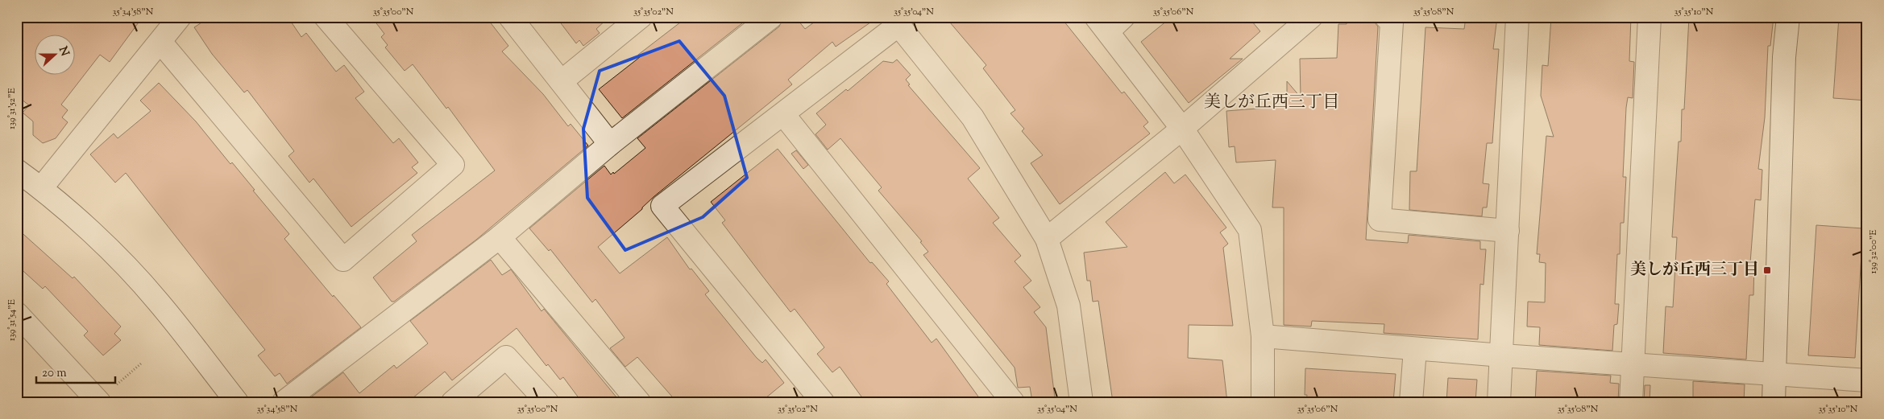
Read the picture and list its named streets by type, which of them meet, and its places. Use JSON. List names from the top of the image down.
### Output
{
  "districts": ["美しが丘西三丁目"],
  "places": {
    "transit": ["美しが丘西三丁目"]
  },
  "scale_bar": "20 m",
  "north": "right",
  "coordinates": [
    "35°34'58\"N",
    "35°35'00\"N",
    "35°35'02\"N",
    "35°35'04\"N",
    "35°35'06\"N",
    "35°35'08\"N",
    "35°35'10\"N",
    "139°31'52\"E",
    "139°32'00\"E",
    "139°31'54\"E"
  ]
}
